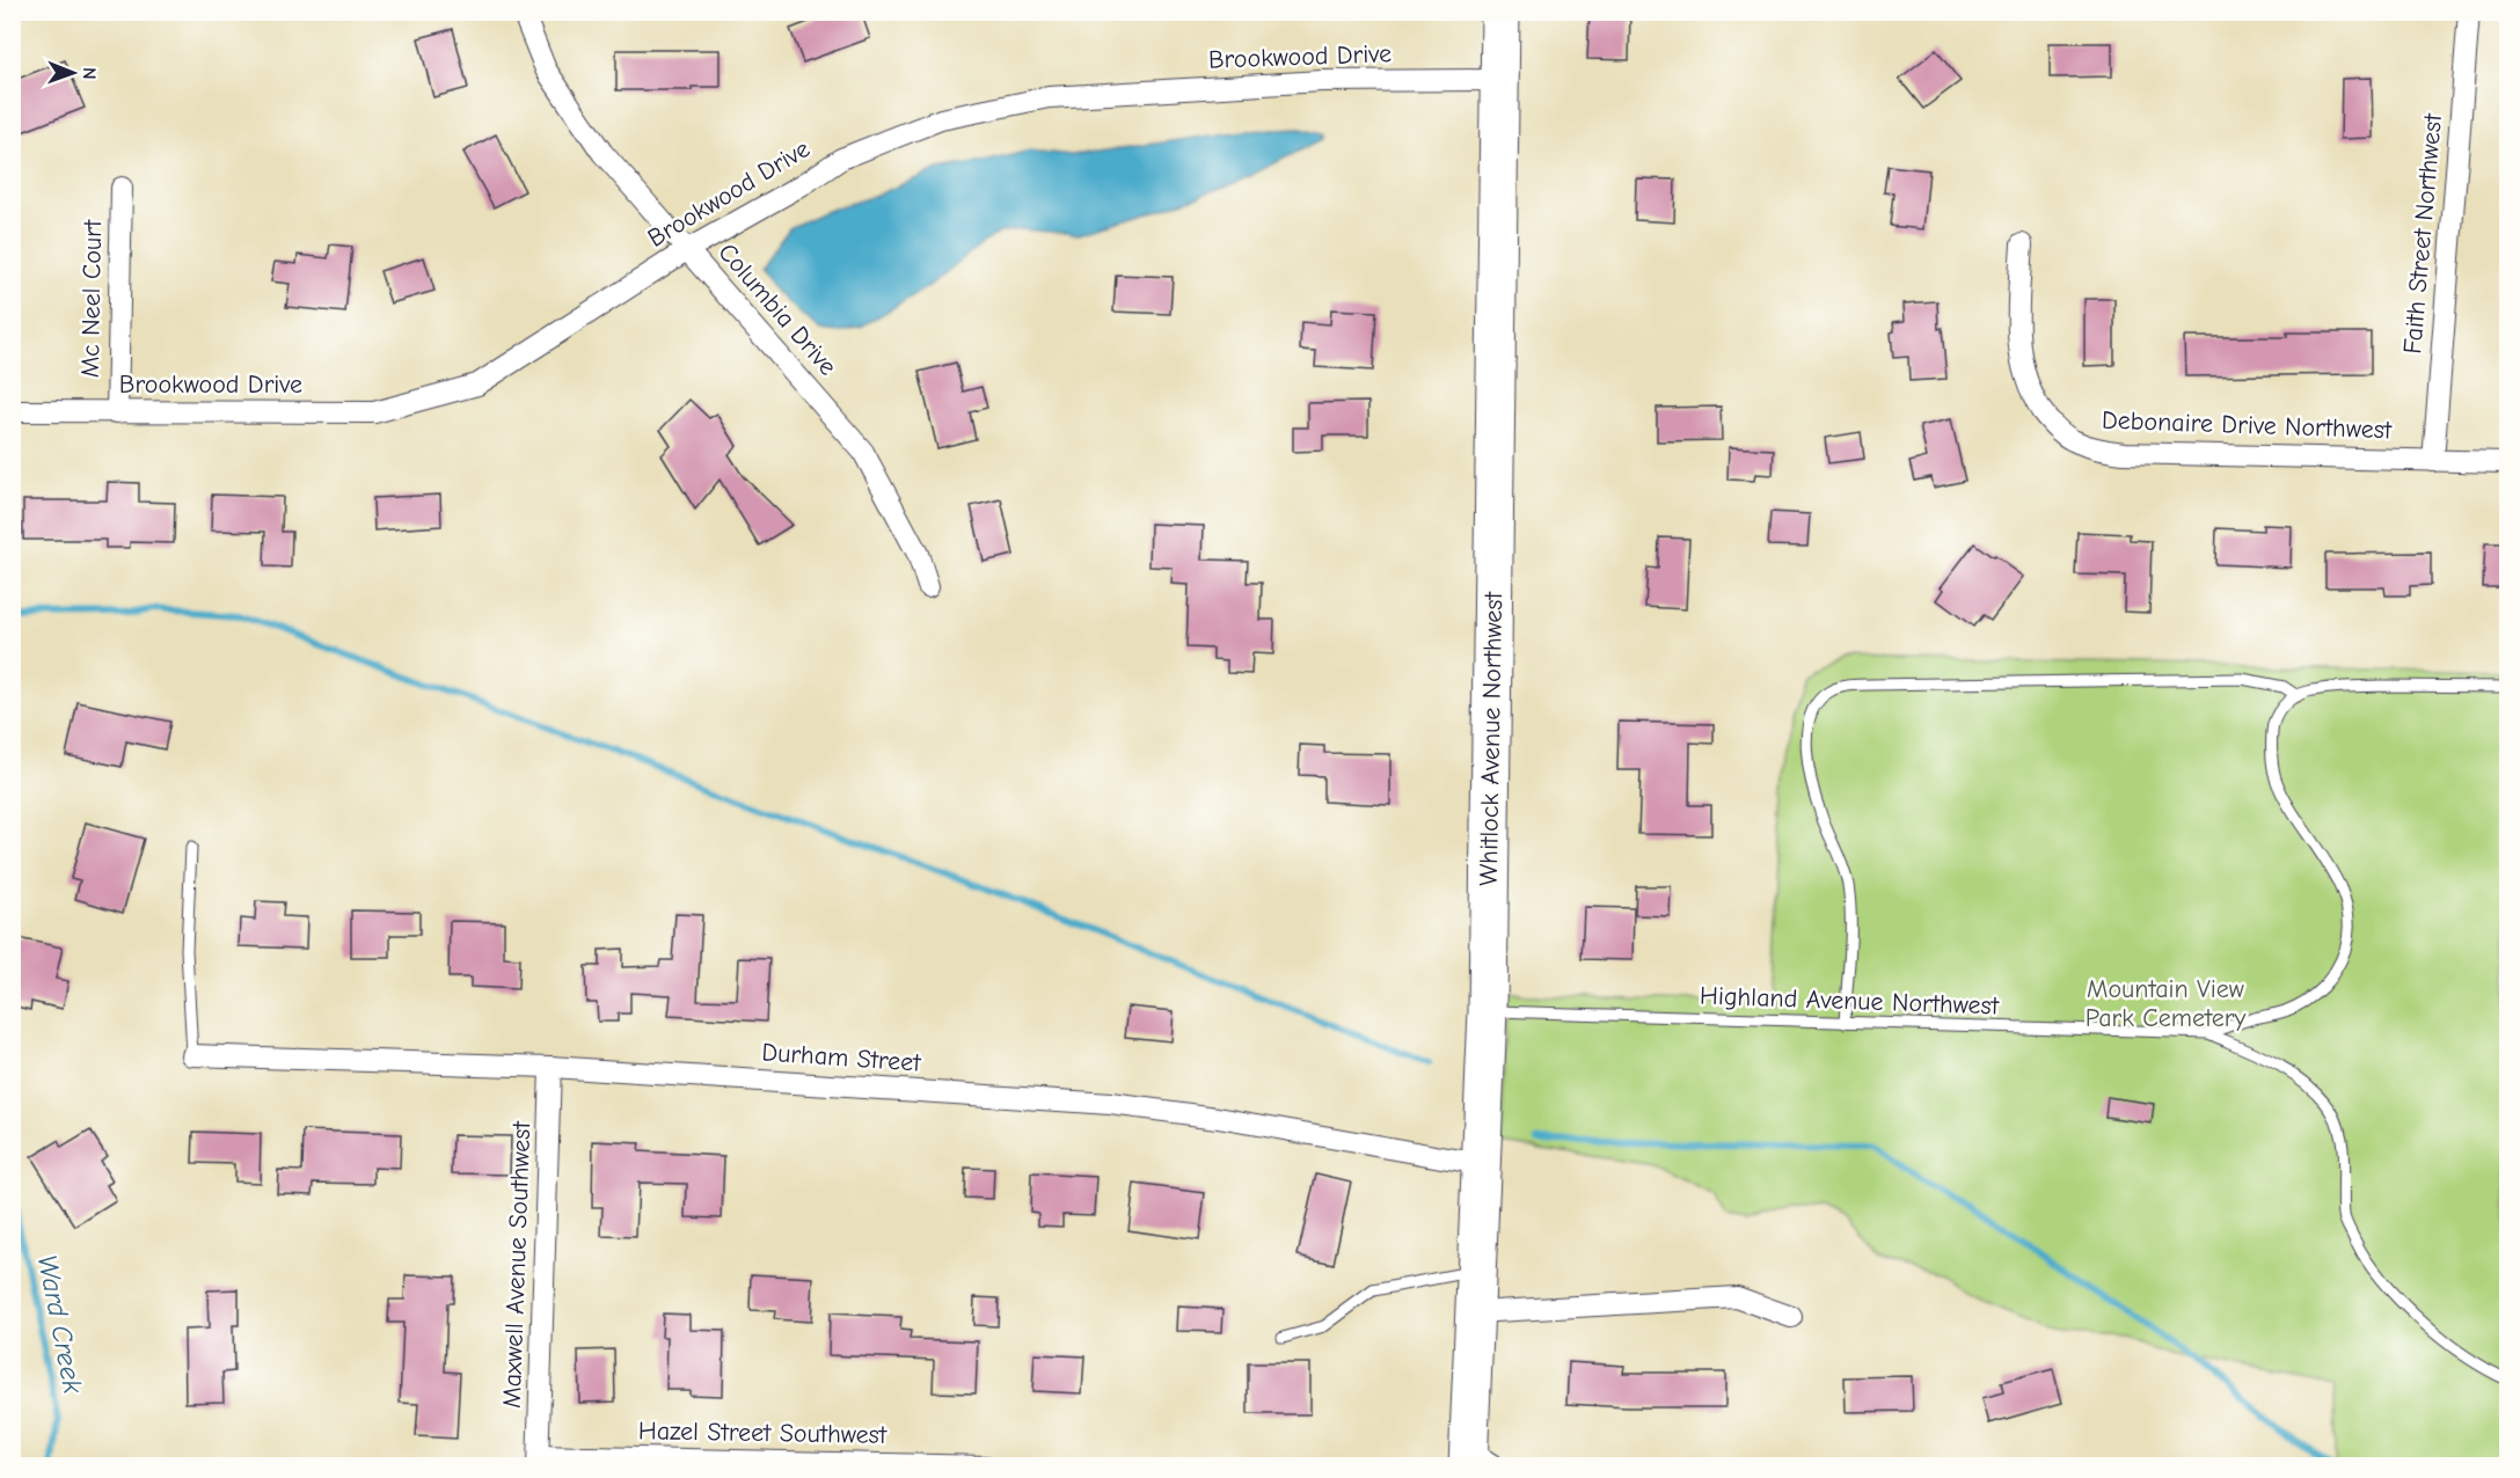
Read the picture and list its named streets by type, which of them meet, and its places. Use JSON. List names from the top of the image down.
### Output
{
  "streets": {
    "highway": ["Whitlock Avenue Northwest"],
    "street": [
      "Brookwood Drive",
      "Faith Street Northwest",
      "Mc Neel Court",
      "Columbia Drive",
      "Debonaire Drive Northwest",
      "Durham Street",
      "Maxwell Avenue Southwest",
      "Hazel Street Southwest"
    ],
    "lane": ["Highland Avenue Northwest"]
  },
  "crossings": [
    ["Brookwood Drive", "Mc Neel Court"],
    ["Brookwood Drive", "Columbia Drive"],
    ["Brookwood Drive", "Whitlock Avenue Northwest"],
    ["Faith Street Northwest", "Debonaire Drive Northwest"],
    ["Whitlock Avenue Northwest", "Highland Avenue Northwest"],
    ["Whitlock Avenue Northwest", "Durham Street"],
    ["Durham Street", "Maxwell Avenue Southwest"],
    ["Maxwell Avenue Southwest", "Hazel Street Southwest"]
  ],
  "water": ["Ward Creek"],
  "parks": ["Mountain View Park Cemetery"],
  "north": "right"
}
